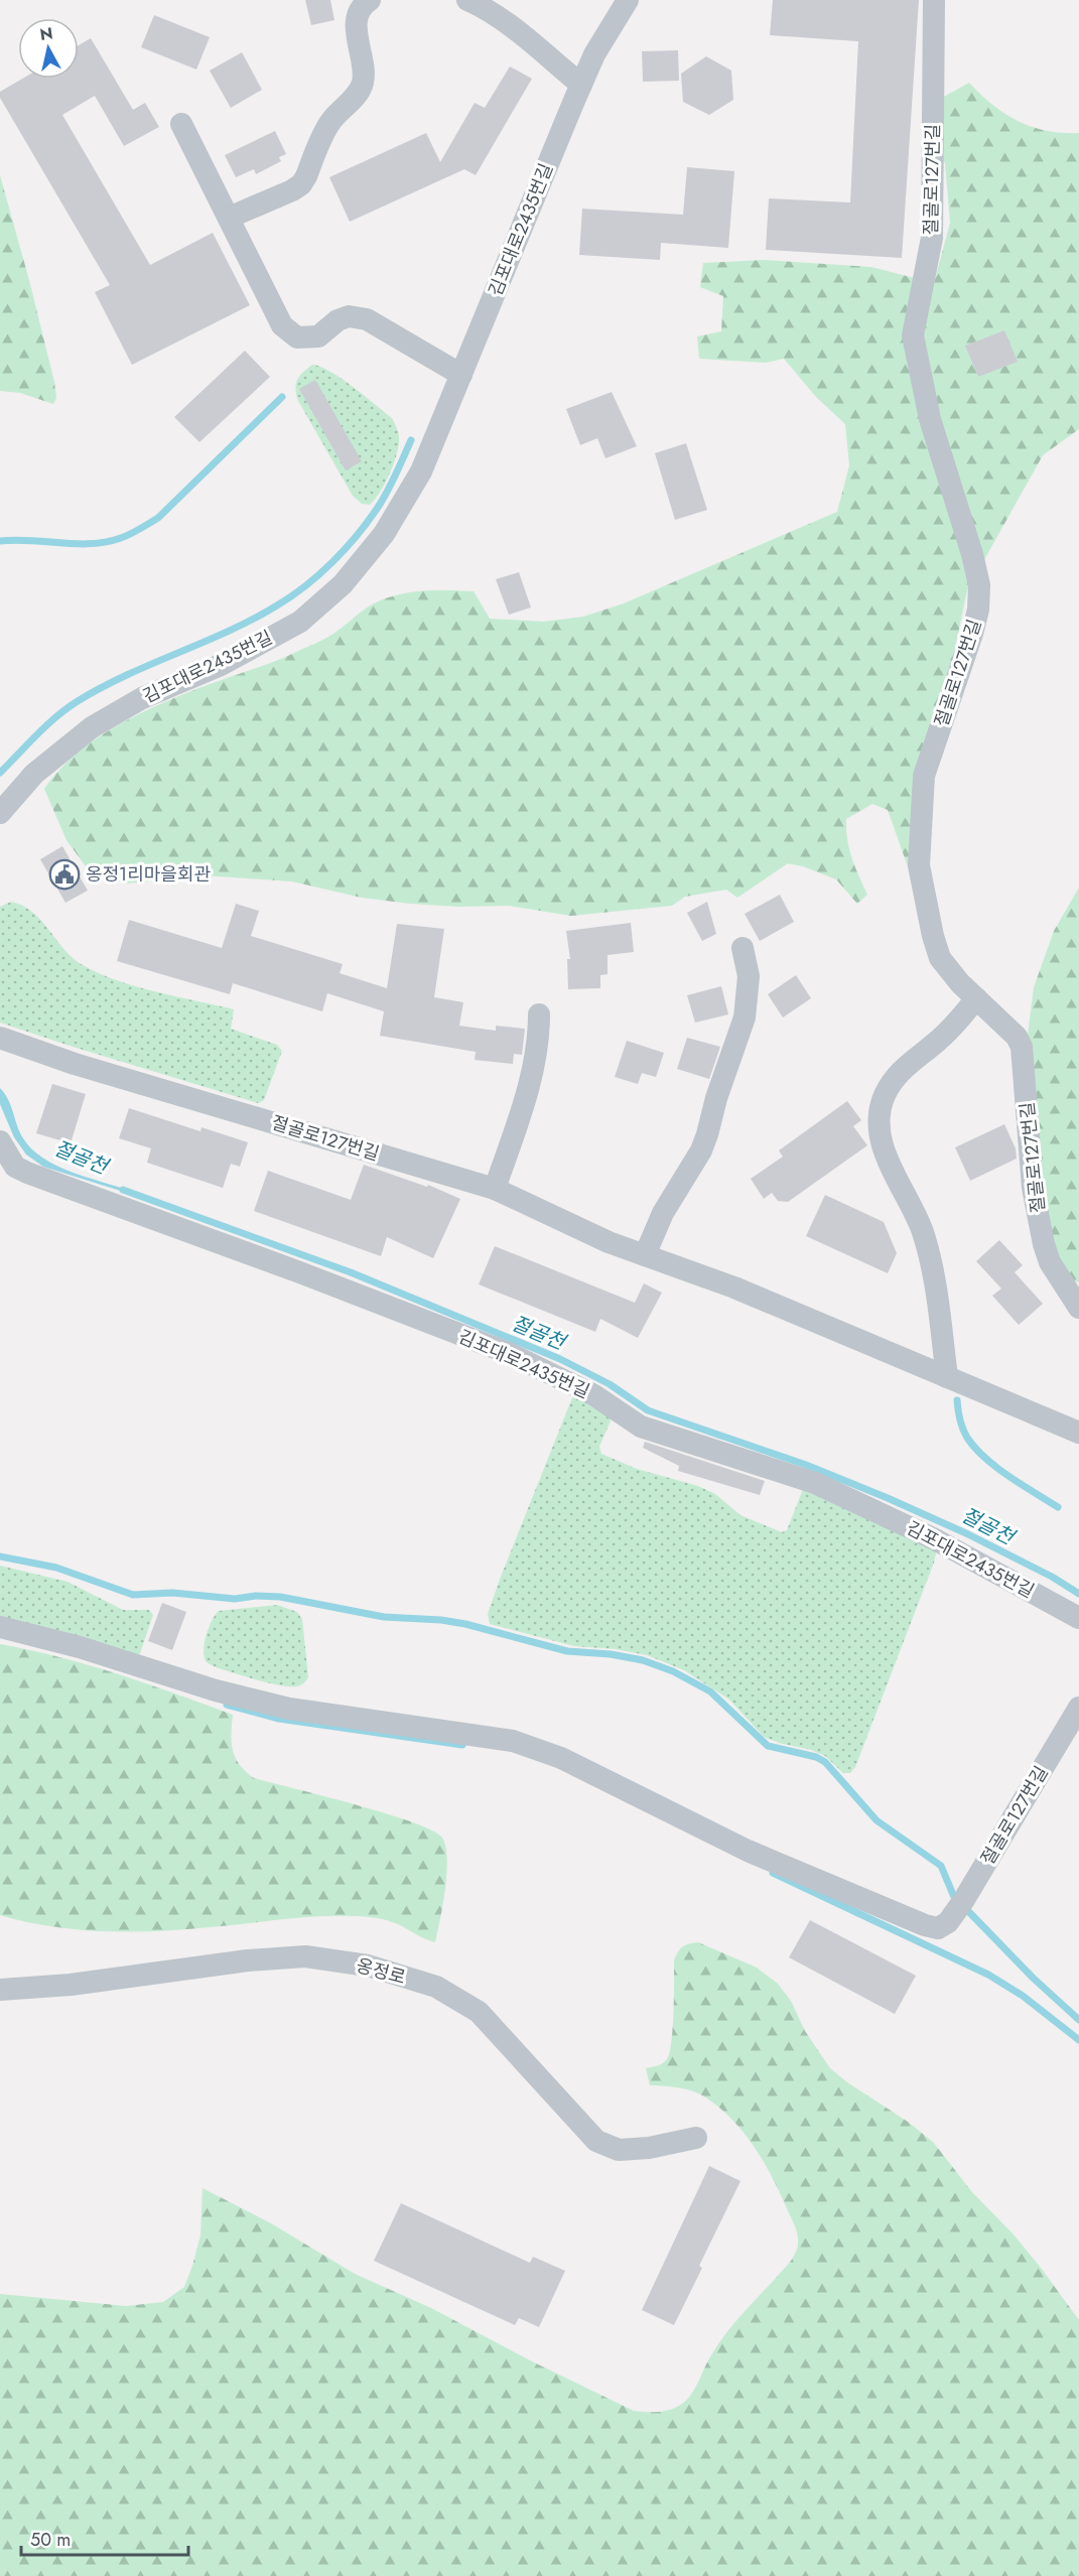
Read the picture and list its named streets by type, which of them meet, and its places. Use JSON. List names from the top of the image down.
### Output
{
  "streets": {
    "street": ["절골로127번길", "김포대로2435번길", "옹정로"]
  },
  "water": ["절골천"],
  "places": {
    "public building": ["옹정1리마을회관"]
  },
  "scale_bar": "50 m",
  "north": "top"
}
